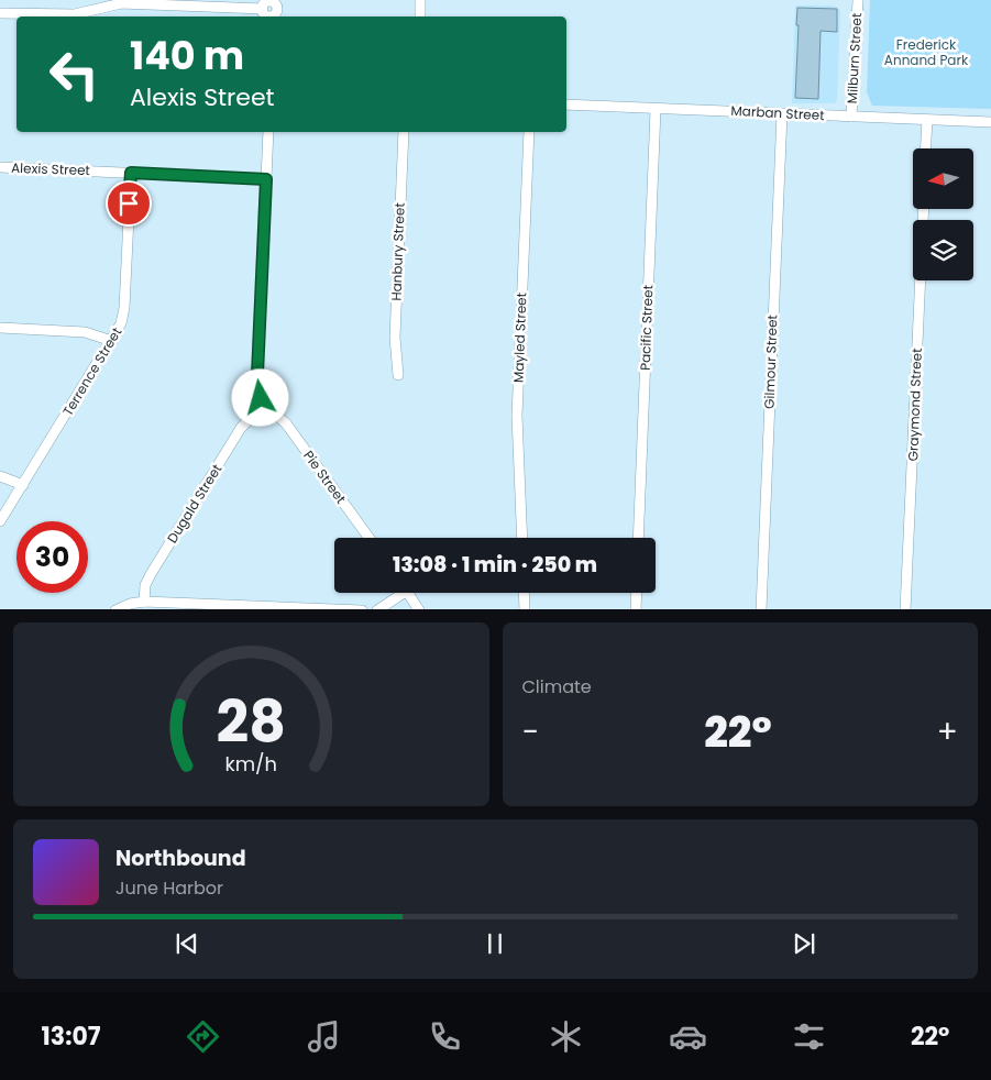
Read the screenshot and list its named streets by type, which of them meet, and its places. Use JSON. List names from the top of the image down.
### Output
{
  "streets": {
    "street": [
      "Milburn Street",
      "Marban Street",
      "Alexis Street",
      "Hanbury Street",
      "Pacific Street",
      "Mayled Street",
      "Gilmour Street",
      "Terrence Street",
      "Graymond Street",
      "Pie Street",
      "Dugald Street"
    ]
  },
  "crossings": [
    ["Milburn Street", "Marban Street"],
    ["Marban Street", "Pacific Street"],
    ["Marban Street", "Gilmour Street"],
    ["Alexis Street", "Terrence Street"],
    ["Pie Street", "Dugald Street"]
  ],
  "parks": ["Frederick Annand Park"],
  "north": "left",
  "page": {
    "turn": ["140 m", "Alexis Street"],
    "limit": "30",
    "trip": "13:08 · 1 min · 250 m",
    "tile": "Climate",
    "heat": ["−", "22°", "+"],
    "song": ["Northbound", "June Harbor"],
    "tabs": ["13:07", "22°"],
    "gauge": ["28", "km/h"]
  }
}
